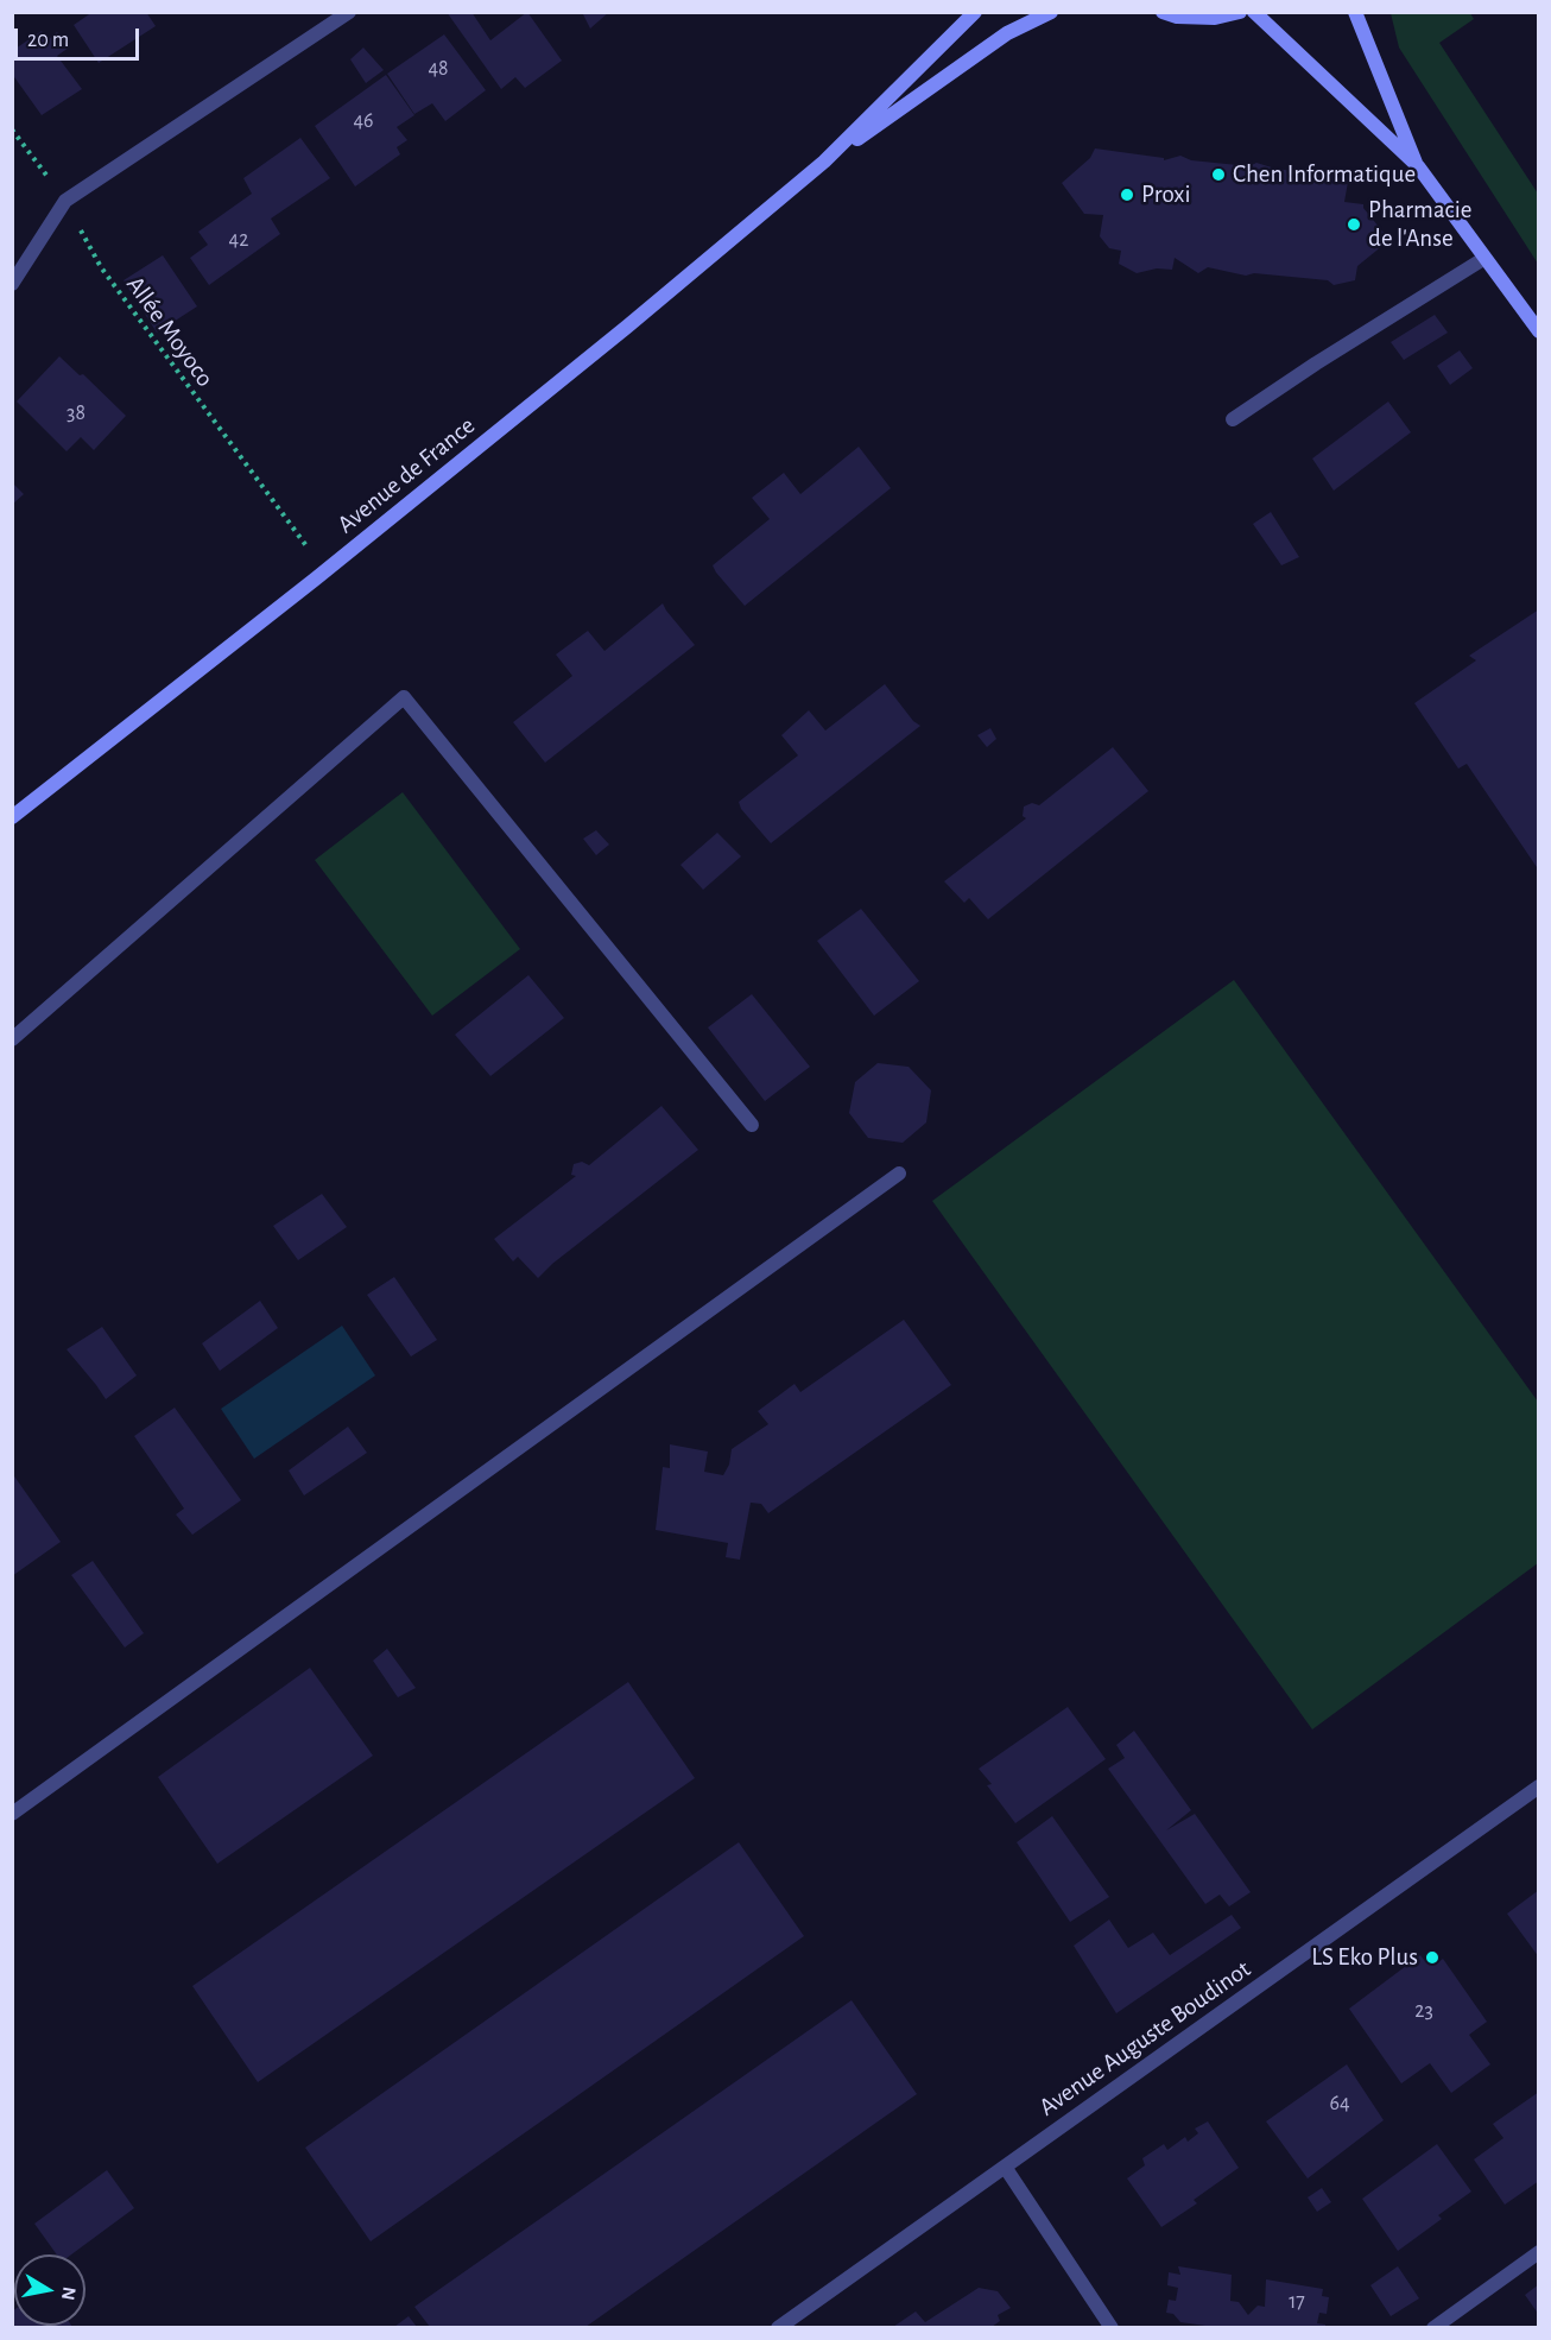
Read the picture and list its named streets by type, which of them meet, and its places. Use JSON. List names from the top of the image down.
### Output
{
  "streets": {
    "main road": ["Avenue de France"],
    "street": ["Avenue Auguste Boudinot"],
    "path": ["Allée Moyoco"]
  },
  "places": [
    "Chen Informatique",
    "Proxi",
    "Pharmacie de l'Anse",
    "LS Eko Plus"
  ],
  "house_numbers": [
    "48",
    "46",
    "42",
    "38",
    "23",
    "64",
    "17"
  ],
  "scale_bar": "20 m",
  "north": "right"
}
